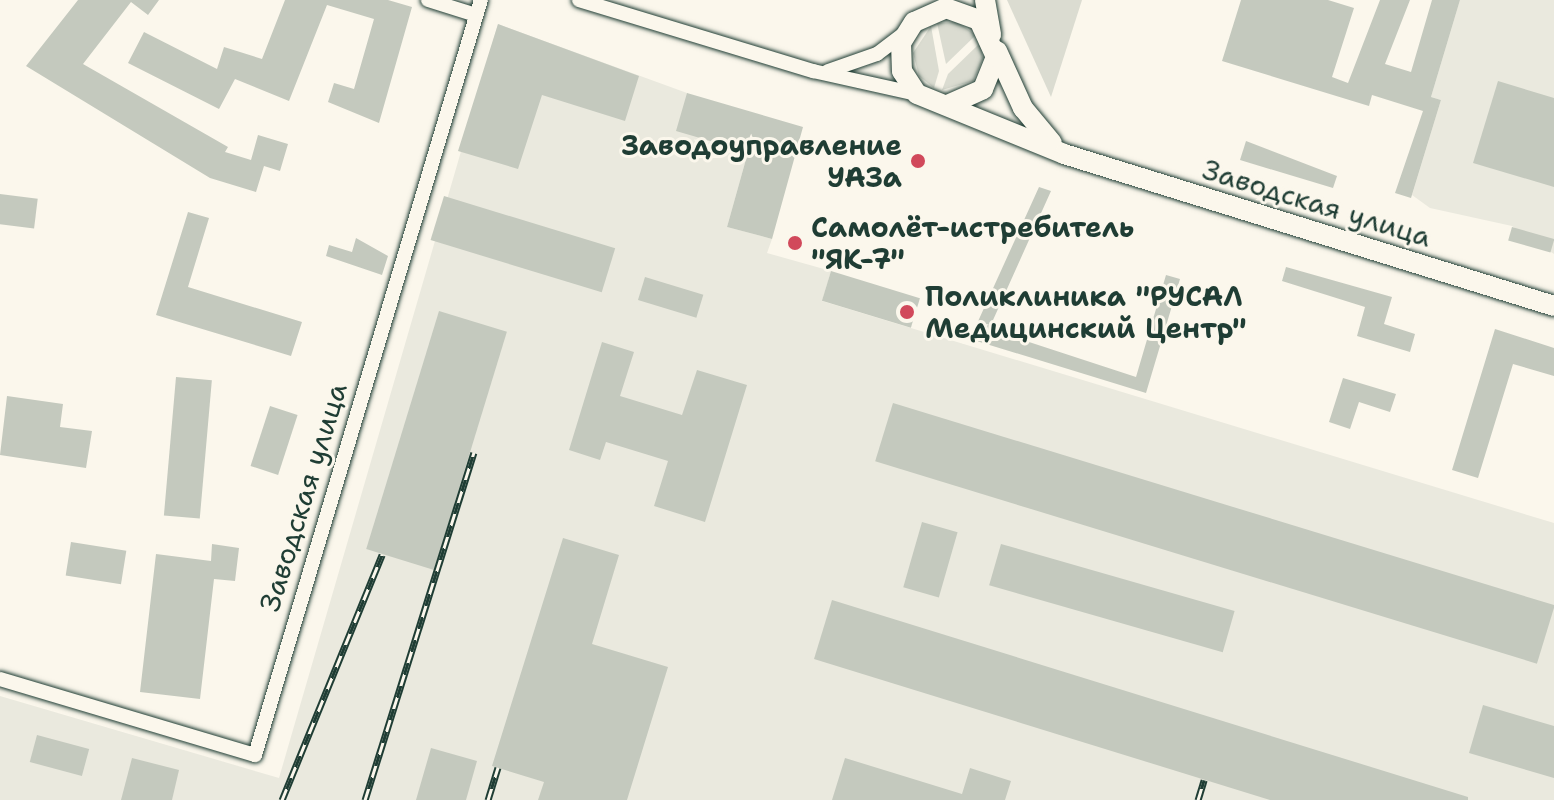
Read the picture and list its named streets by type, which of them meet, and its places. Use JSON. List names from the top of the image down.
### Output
{
  "streets": {
    "street": ["Заводская улица"]
  },
  "places": ["Заводоуправление УАЗа", "Самолёт-истребитель \"ЯК-7\"", "Поликлиника \"РУСАЛ Медицинский Центр\""]
}
